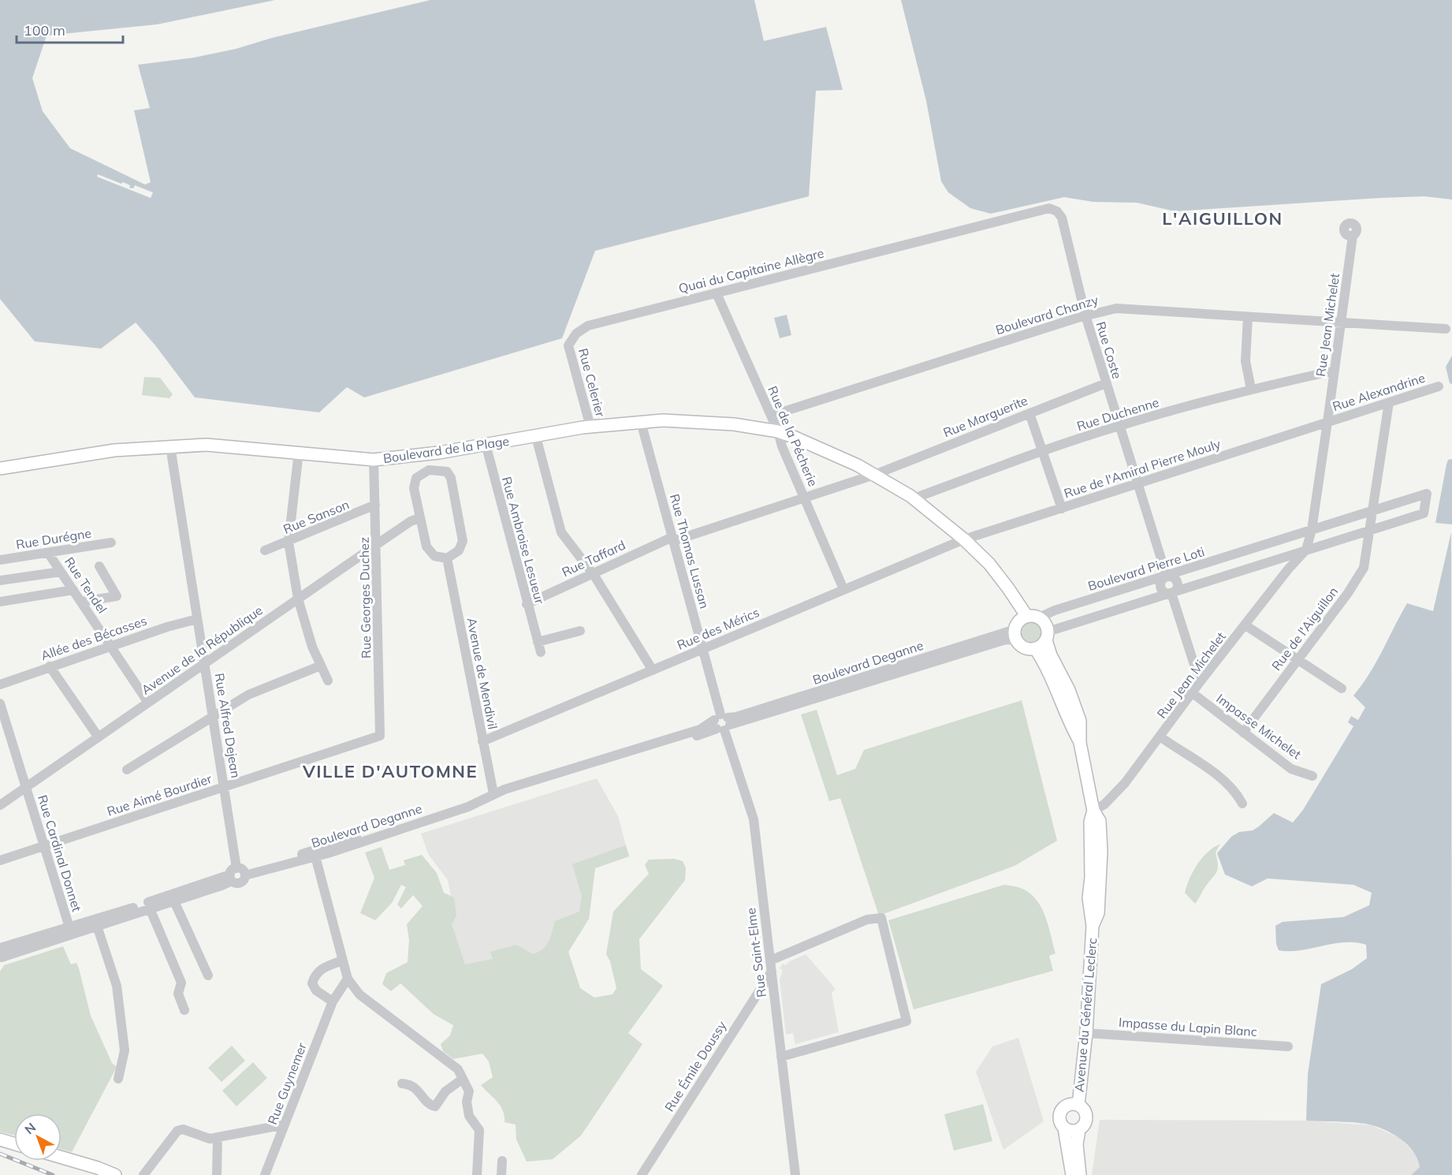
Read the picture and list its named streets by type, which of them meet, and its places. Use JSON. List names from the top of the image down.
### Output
{
  "streets": {
    "main road": ["Boulevard de la Plage", "Avenue du Général Leclerc"],
    "street": [
      "Quai du Capitaine Allègre",
      "Boulevard Chanzy",
      "Rue Jean Michelet",
      "Rue Coste",
      "Rue Celerier",
      "Rue Alexandrine",
      "Rue Duchenne",
      "Rue Marguerite",
      "Rue de la Pécherie",
      "Rue de l'Amiral Pierre Mouly",
      "Rue Sanson",
      "Rue Durégne",
      "Rue Ambroise Lesueur",
      "Rue Thomas Lussan",
      "Rue Taffard",
      "Boulevard Pierre Loti",
      "Rue Tendel",
      "Rue Georges Duchez",
      "Rue des Mérics",
      "Rue de l'Aiguillon",
      "Allée des Bécasses",
      "Avenue de la République",
      "Boulevard Deganne",
      "Avenue de Mendivil",
      "Rue Alfred Dejean",
      "Impasse Michelet",
      "Rue Aimé Bourdier",
      "Rue Cardinal Donnet",
      "Rue Saint-Elme",
      "Impasse du Lapin Blanc",
      "Rue Émile Doussy",
      "Rue Guynemer"
    ]
  },
  "crossings": [
    ["Quai du Capitaine Allègre", "Rue Coste"],
    ["Quai du Capitaine Allègre", "Rue Celerier"],
    ["Quai du Capitaine Allègre", "Rue de la Pécherie"],
    ["Boulevard Chanzy", "Rue Jean Michelet"],
    ["Boulevard Chanzy", "Rue Coste"],
    ["Boulevard Chanzy", "Rue de la Pécherie"],
    ["Rue Jean Michelet", "Rue Alexandrine"],
    ["Rue Jean Michelet", "Rue Duchenne"],
    ["Rue Jean Michelet", "Rue de l'Amiral Pierre Mouly"],
    ["Rue Jean Michelet", "Boulevard Pierre Loti"],
    ["Rue Jean Michelet", "Impasse Michelet"],
    ["Rue Jean Michelet", "Avenue du Général Leclerc"],
    ["Rue Coste", "Rue Duchenne"],
    ["Rue Coste", "Rue Marguerite"],
    ["Rue Coste", "Rue de l'Amiral Pierre Mouly"],
    ["Rue Coste", "Boulevard Pierre Loti"],
    ["Rue Celerier", "Boulevard de la Plage"],
    ["Rue Alexandrine", "Rue de l'Amiral Pierre Mouly"],
    ["Rue Duchenne", "Boulevard de la Plage"],
    ["Rue Marguerite", "Rue de la Pécherie"],
    ["Rue Marguerite", "Boulevard de la Plage"],
    ["Rue Marguerite", "Rue Taffard"],
    ["Rue de la Pécherie", "Boulevard de la Plage"],
    ["Rue de la Pécherie", "Rue Taffard"],
    ["Rue de la Pécherie", "Rue des Mérics"],
    ["Boulevard de la Plage", "Rue de l'Amiral Pierre Mouly"],
    ["Boulevard de la Plage", "Rue Ambroise Lesueur"],
    ["Boulevard de la Plage", "Rue Thomas Lussan"],
    ["Boulevard de la Plage", "Boulevard Pierre Loti"],
    ["Boulevard de la Plage", "Rue Georges Duchez"],
    ["Boulevard de la Plage", "Rue des Mérics"],
    ["Boulevard de la Plage", "Boulevard Deganne"],
    ["Boulevard de la Plage", "Rue Alfred Dejean"],
    ["Rue de l'Amiral Pierre Mouly", "Rue des Mérics"],
    ["Rue Sanson", "Rue Georges Duchez"],
    ["Rue Durégne", "Rue Tendel"],
    ["Rue Ambroise Lesueur", "Rue Taffard"],
    ["Rue Thomas Lussan", "Rue Taffard"],
    ["Rue Thomas Lussan", "Rue des Mérics"],
    ["Rue Thomas Lussan", "Boulevard Deganne"],
    ["Rue Thomas Lussan", "Rue Saint-Elme"],
    ["Boulevard Pierre Loti", "Rue de l'Aiguillon"],
    ["Boulevard Pierre Loti", "Boulevard Deganne"],
    ["Rue Tendel", "Allée des Bécasses"],
    ["Rue Tendel", "Avenue de la République"],
    ["Rue Georges Duchez", "Avenue de la République"],
    ["Rue Georges Duchez", "Rue Aimé Bourdier"],
    ["Rue des Mérics", "Avenue de Mendivil"],
    ["Rue de l'Aiguillon", "Impasse Michelet"],
    ["Allée des Bécasses", "Rue Alfred Dejean"],
    ["Avenue de la République", "Rue Alfred Dejean"],
    ["Avenue de la République", "Rue Cardinal Donnet"],
    ["Boulevard Deganne", "Avenue de Mendivil"],
    ["Boulevard Deganne", "Rue Alfred Dejean"],
    ["Boulevard Deganne", "Rue Cardinal Donnet"],
    ["Boulevard Deganne", "Rue Saint-Elme"],
    ["Rue Alfred Dejean", "Rue Aimé Bourdier"],
    ["Rue Aimé Bourdier", "Rue Cardinal Donnet"],
    ["Rue Saint-Elme", "Rue Émile Doussy"],
    ["Avenue du Général Leclerc", "Impasse du Lapin Blanc"]
  ],
  "districts": ["L'AIGUILLON", "VILLE D'AUTOMNE"],
  "scale_bar": "100 m",
  "north": "top left"
}
